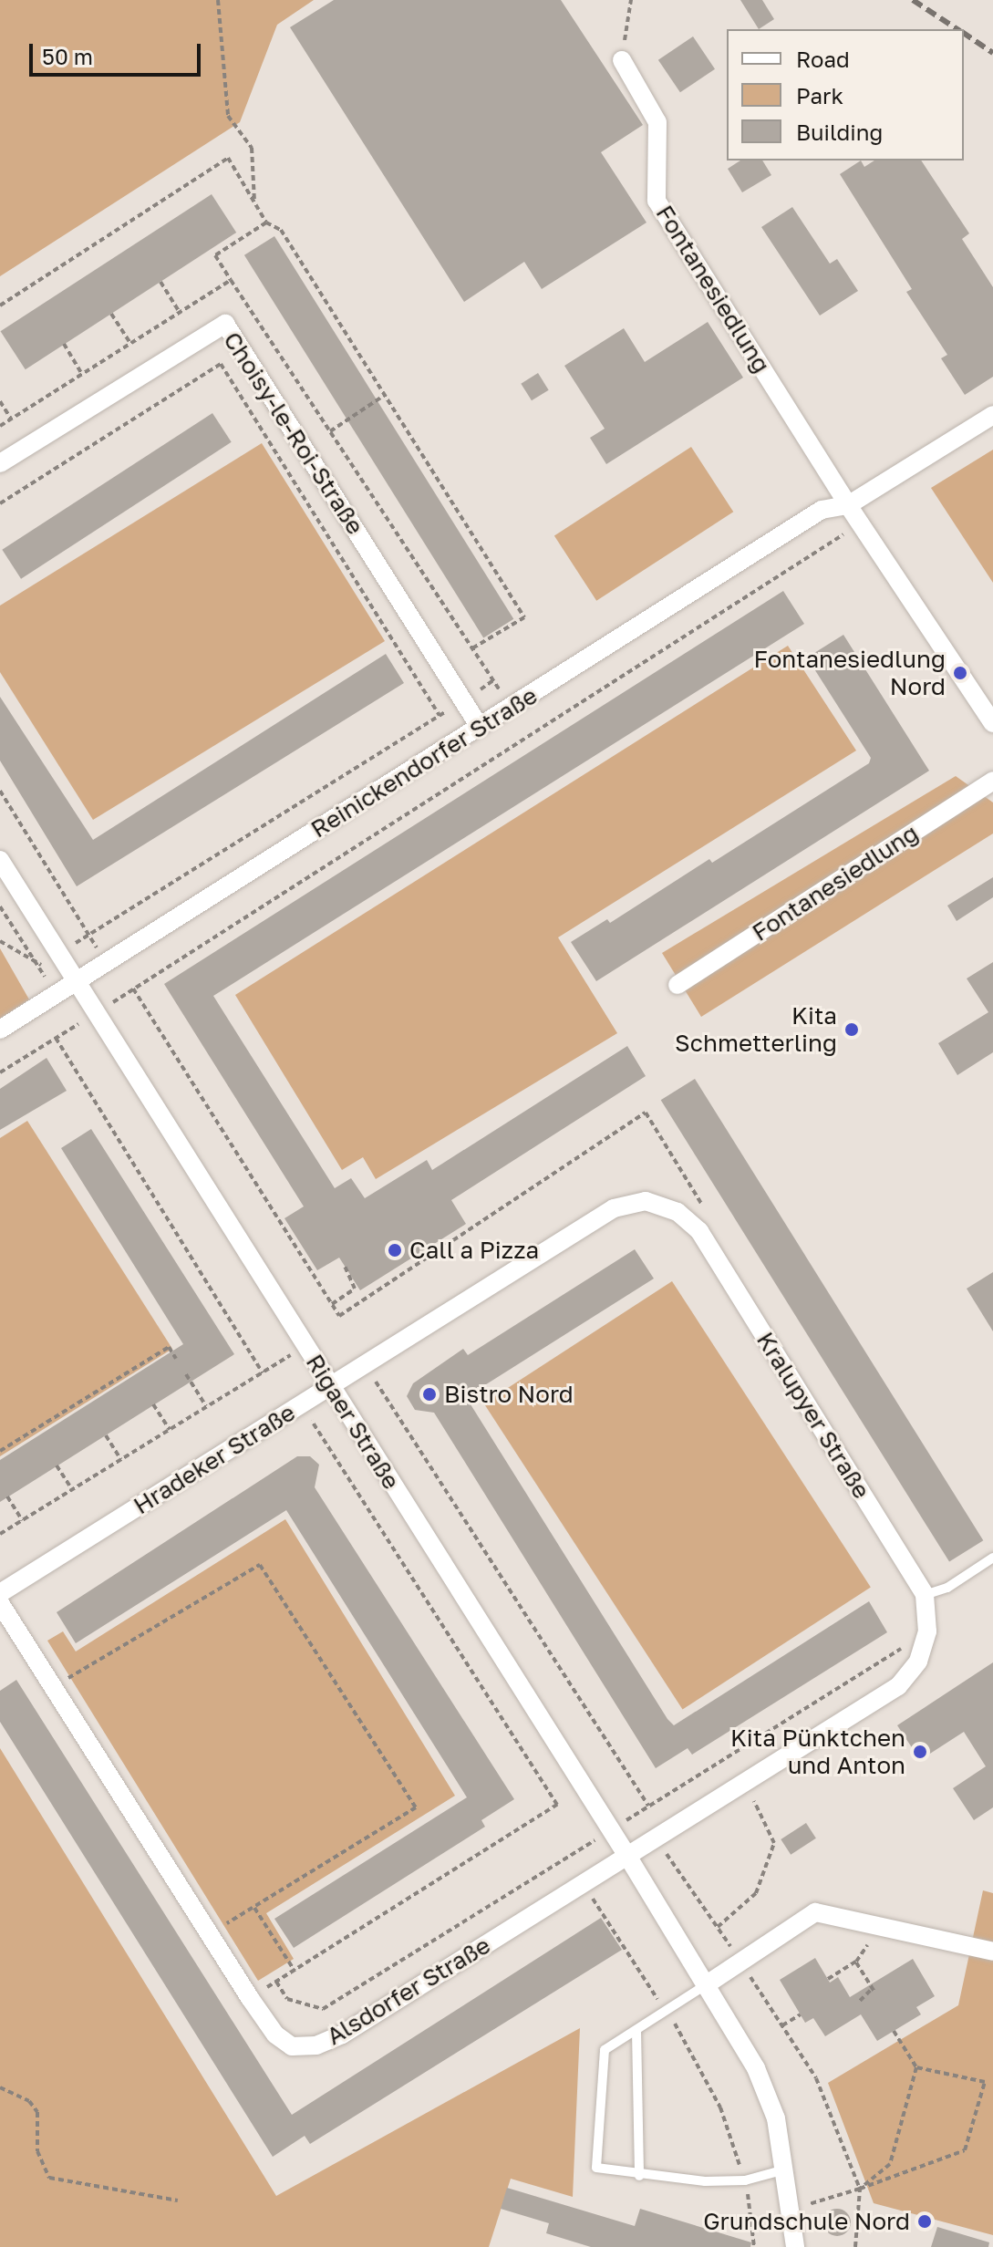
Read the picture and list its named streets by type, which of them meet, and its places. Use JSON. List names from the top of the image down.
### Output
{
  "streets": {
    "street": [
      "Fontanesiedlung",
      "Choisy-le-Roi-Straße",
      "Reinickendorfer Straße",
      "Kralupyer Straße",
      "Rigaer Straße",
      "Hradeker Straße",
      "Alsdorfer Straße"
    ]
  },
  "crossings": [
    ["Fontanesiedlung", "Reinickendorfer Straße"],
    ["Choisy-le-Roi-Straße", "Reinickendorfer Straße"],
    ["Reinickendorfer Straße", "Rigaer Straße"],
    ["Kralupyer Straße", "Hradeker Straße"],
    ["Kralupyer Straße", "Alsdorfer Straße"],
    ["Rigaer Straße", "Hradeker Straße"],
    ["Rigaer Straße", "Alsdorfer Straße"]
  ],
  "places": [
    "Fontanesiedlung Nord",
    "Kita Schmetterling",
    "Call a Pizza",
    "Bistro Nord",
    "Kita Pünktchen und Anton",
    "Grundschule Nord"
  ],
  "legend": ["Road", "Park", "Building"],
  "scale_bar": "50 m"
}
